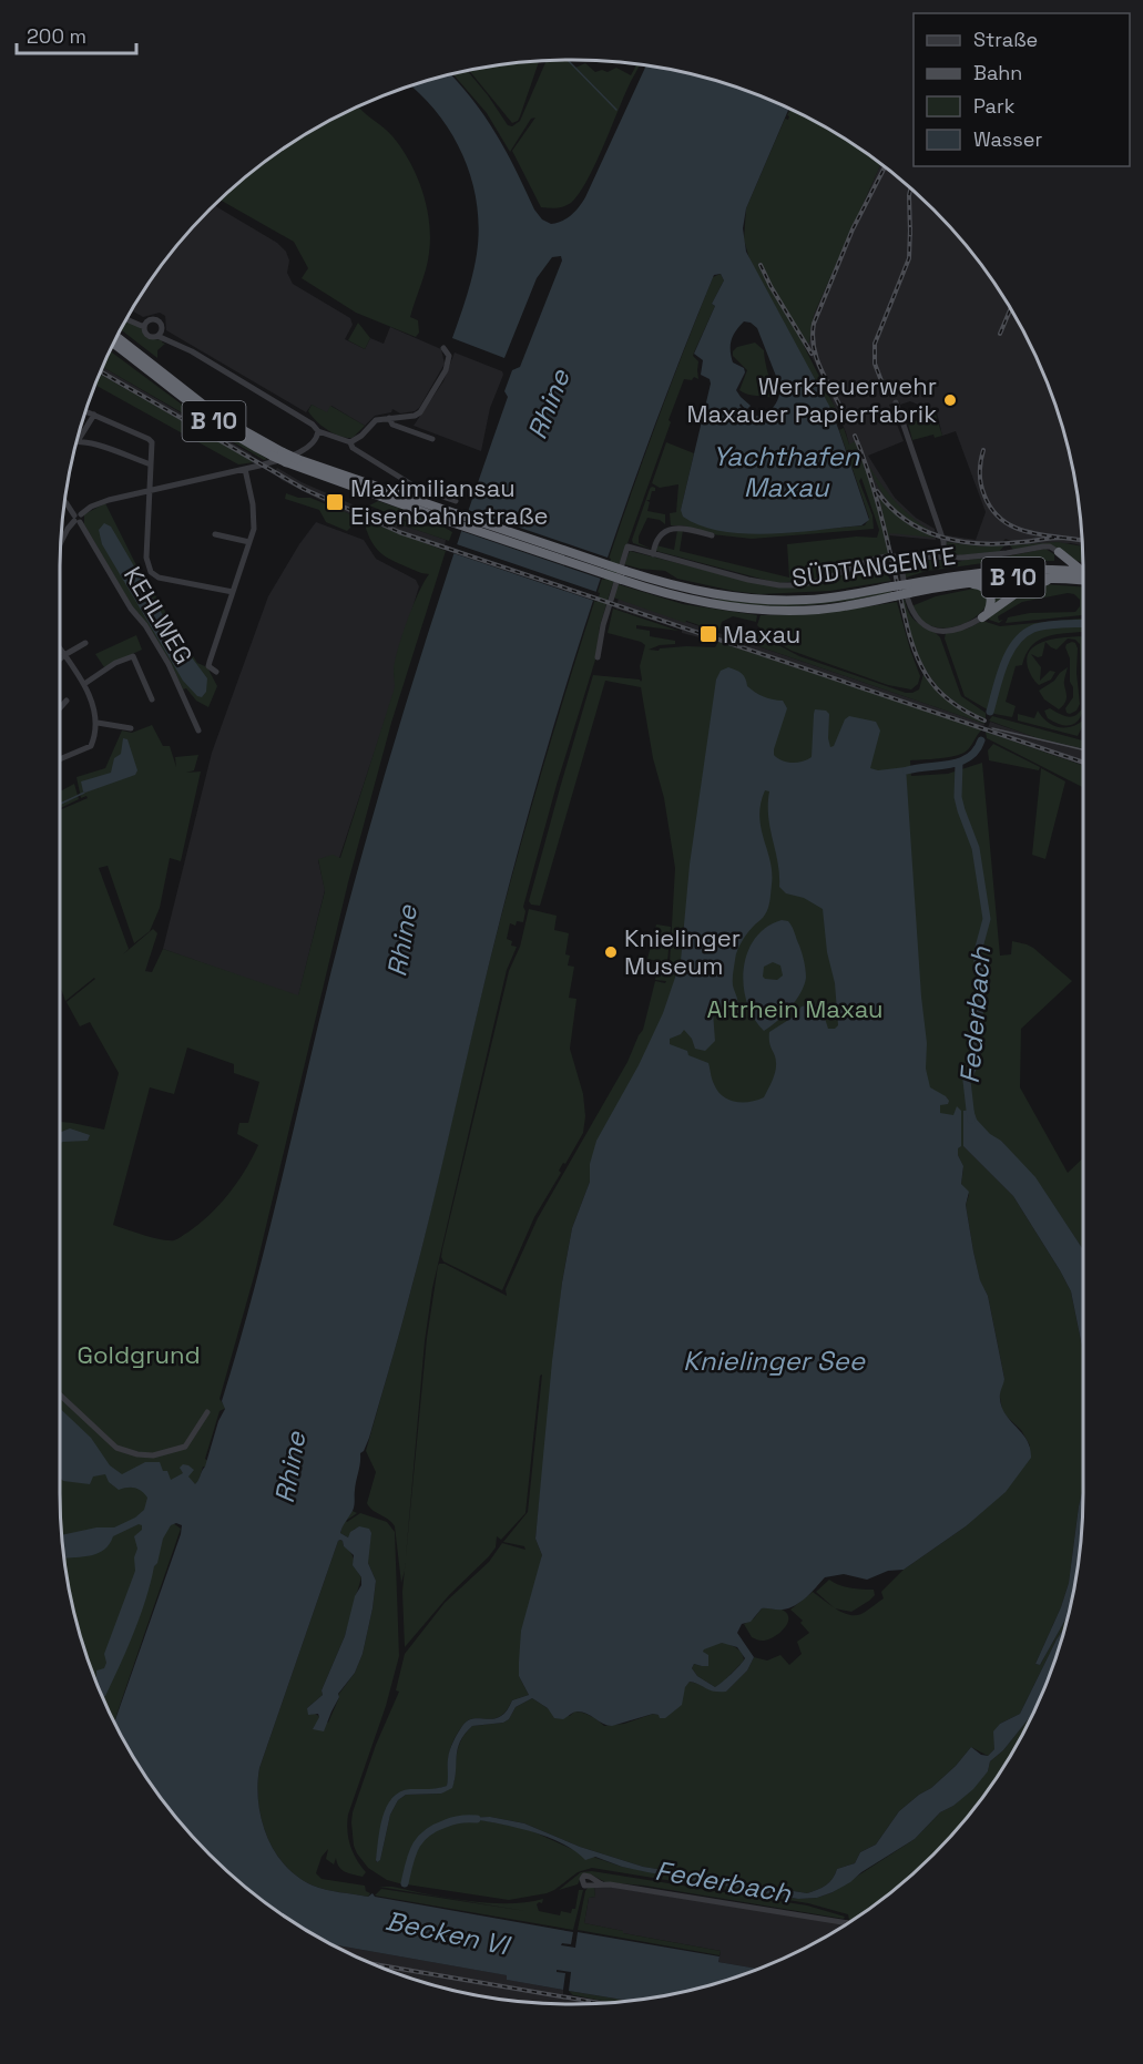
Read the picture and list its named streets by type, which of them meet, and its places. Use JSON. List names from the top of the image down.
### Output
{
  "streets": {
    "highway": ["B 10", "SÜDTANGENTE"],
    "street": ["KEHLWEG"]
  },
  "crossings": [
    ["B 10", "SÜDTANGENTE"]
  ],
  "water": [
    "Rhine",
    "Yachthafen Maxau",
    "Federbach",
    "Knielinger See",
    "Becken VI"
  ],
  "parks": ["Altrhein Maxau", "Goldgrund"],
  "places": {
    "other": ["Werkfeuerwehr Maxauer Papierfabrik", "Knielinger Museum"],
    "transit": ["Maximiliansau Eisenbahnstraße", "Maxau"]
  },
  "legend": [
    "Straße",
    "Bahn",
    "Park",
    "Wasser"
  ],
  "scale_bar": "200 m"
}
